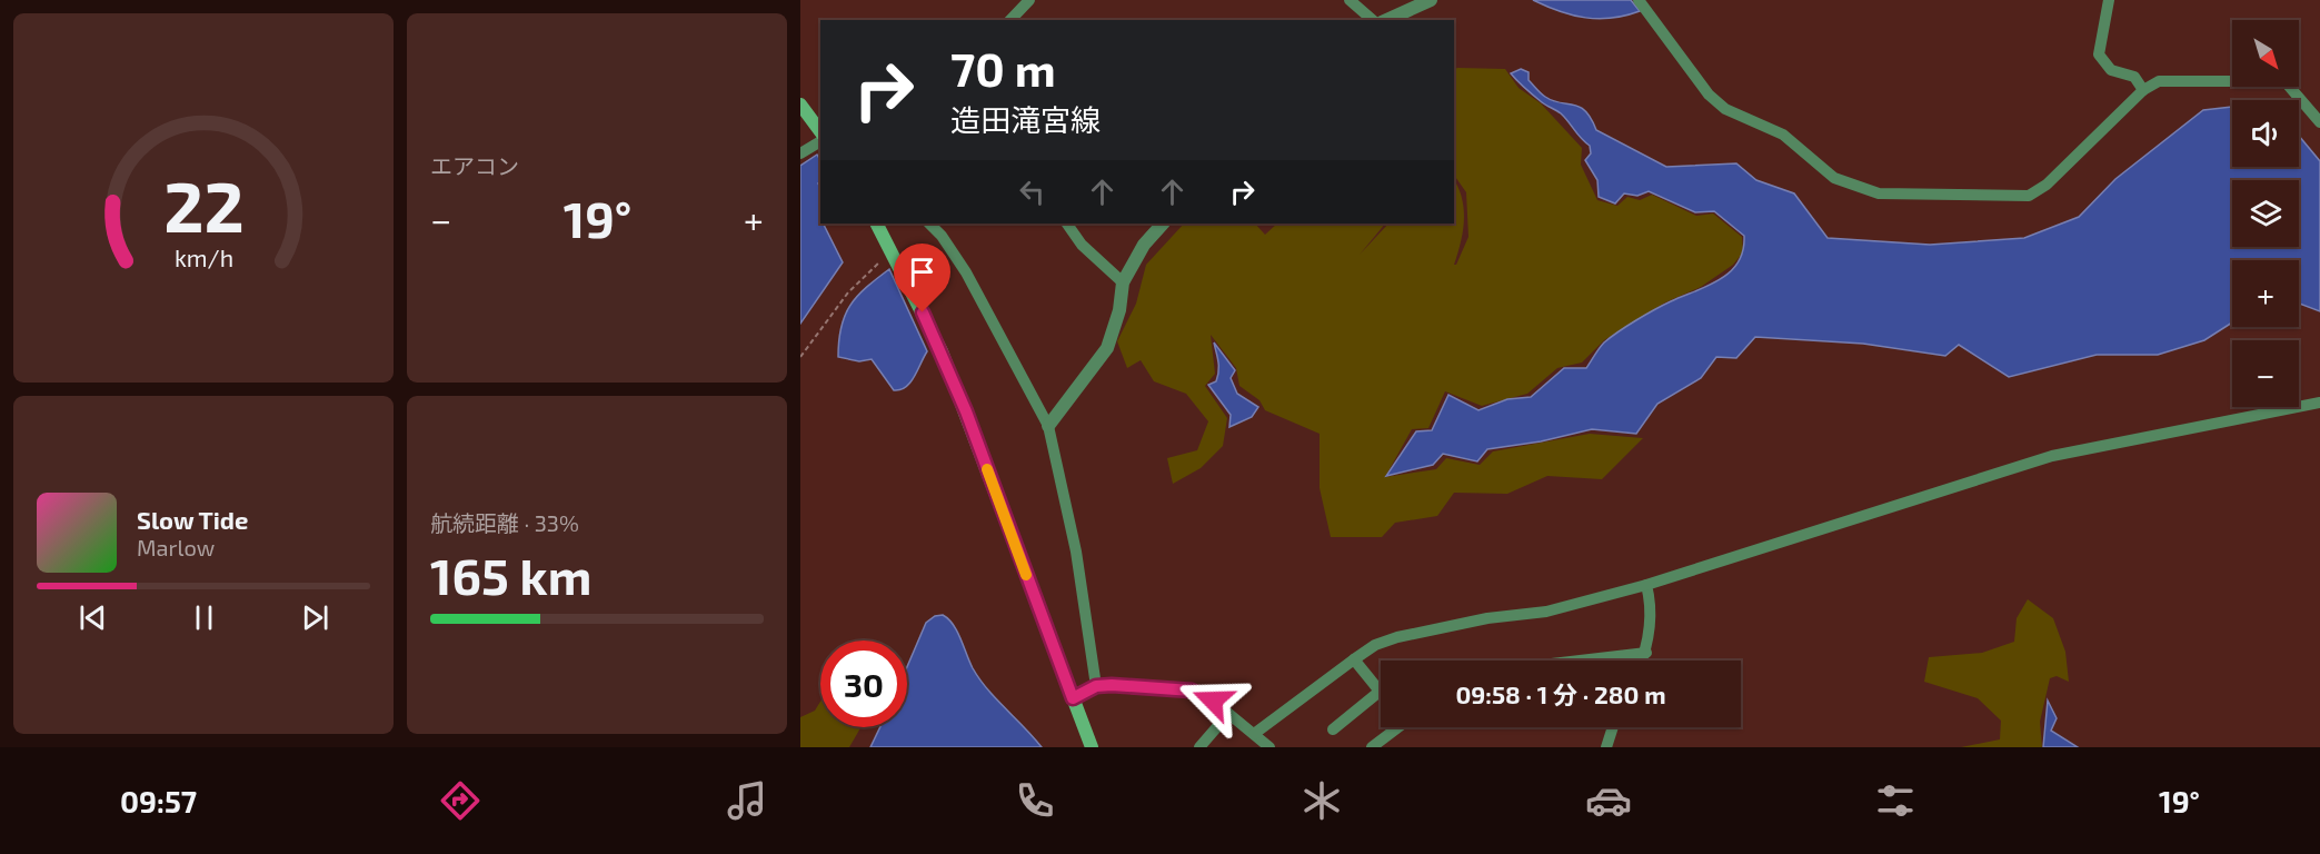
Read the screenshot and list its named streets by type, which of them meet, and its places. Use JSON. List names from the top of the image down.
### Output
{
  "north": "bottom right",
  "page": {
    "tile": [
      "エアコン",
      ["航続距離 · 33%", "165 km"]
    ],
    "map_buttons": ["+", "−"],
    "turn": ["70 m", "造田滝宮線"],
    "heat": ["−", "19°", "+"],
    "song": ["Slow Tide", "Marlow"],
    "limit": "30",
    "trip": "09:58 · 1 分 · 280 m",
    "tabs": ["09:57", "19°"],
    "gauge": ["22", "km/h"]
  }
}
